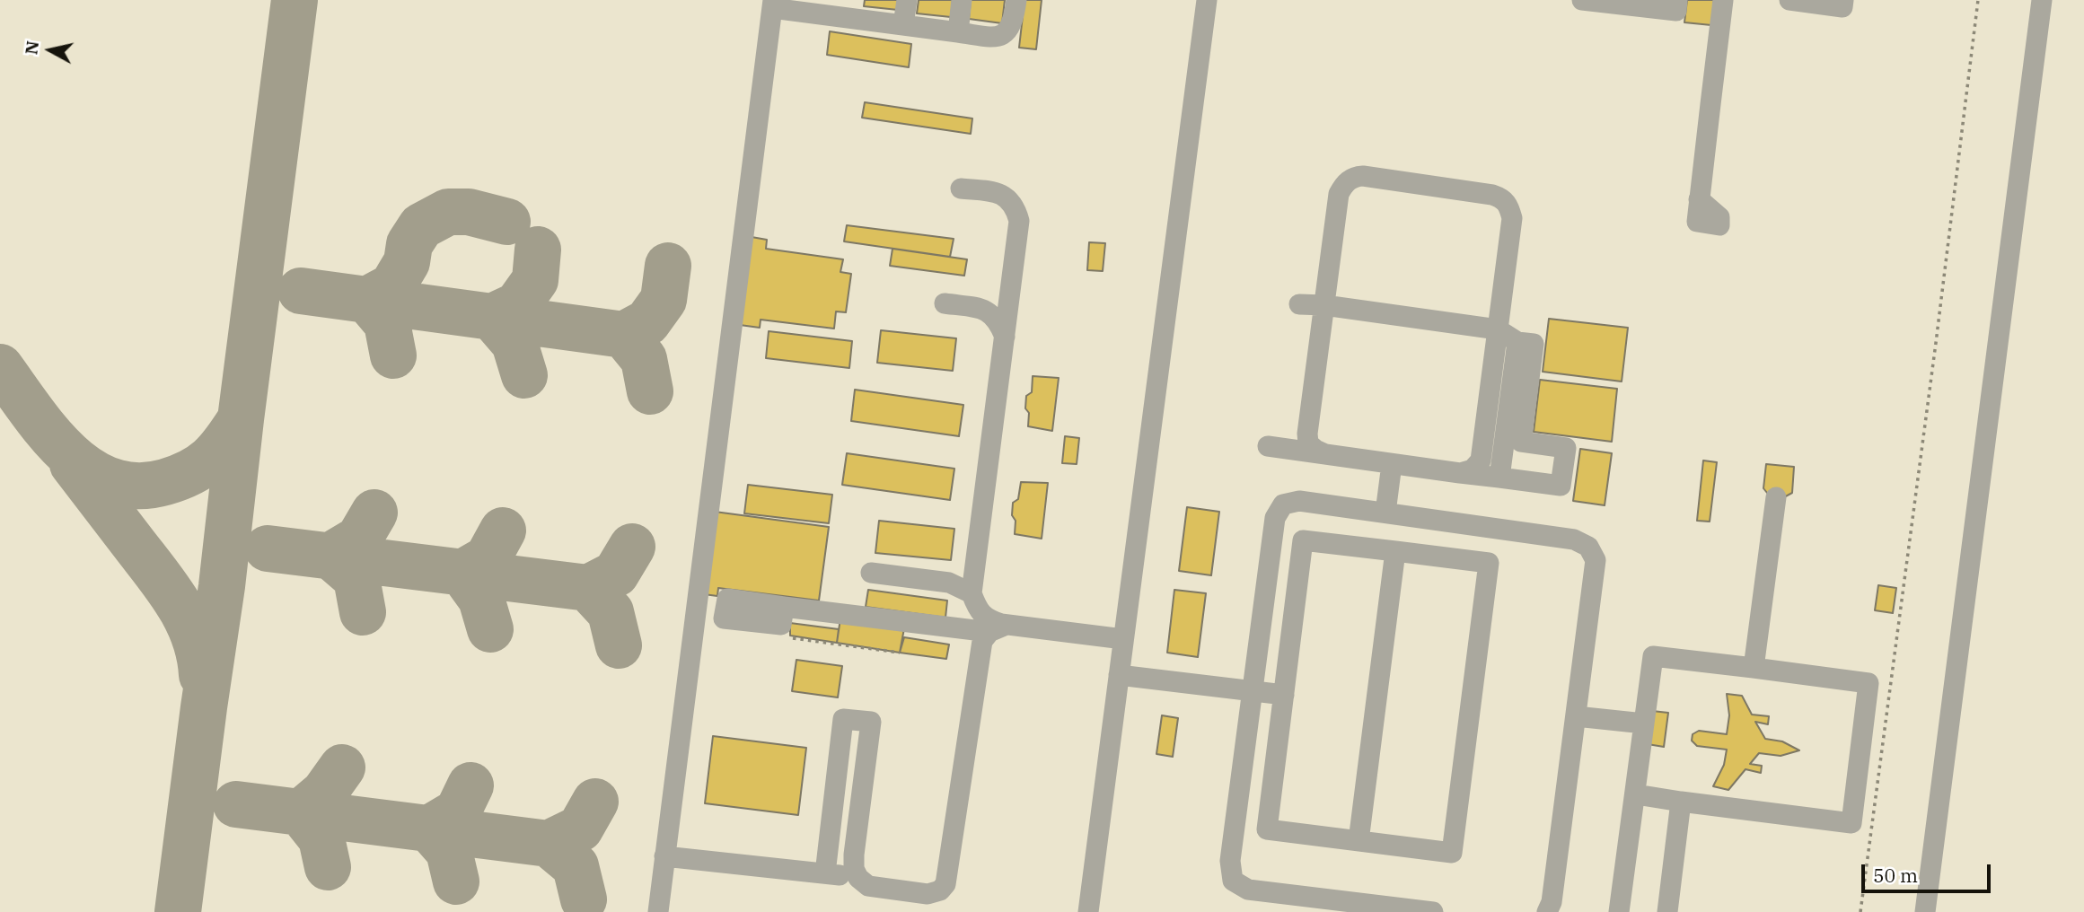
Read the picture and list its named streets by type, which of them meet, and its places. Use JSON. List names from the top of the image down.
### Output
{
  "scale_bar": "50 m",
  "north": "left"
}
